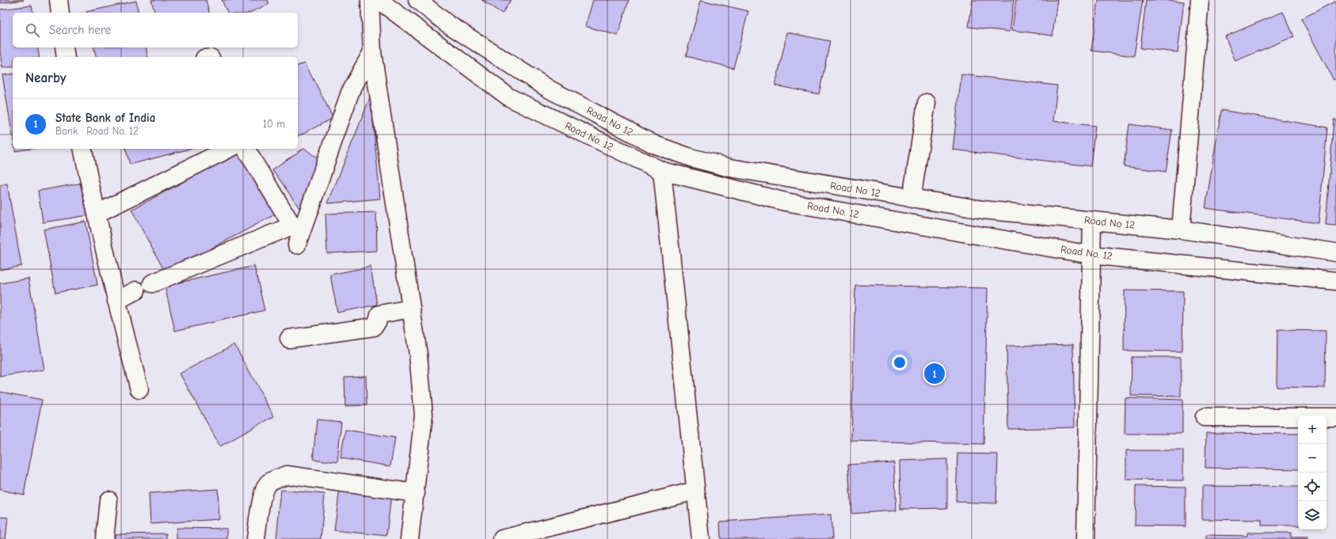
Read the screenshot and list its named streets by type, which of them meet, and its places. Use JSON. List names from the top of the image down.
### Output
{
  "streets": {
    "street": ["Road No 12", "Road No. 12"]
  },
  "page": {
    "search": "Search here",
    "heading": "Nearby",
    "list": [
      {
        "mark": "1",
        "name": "State Bank of India",
        "note": "Bank · Road No. 12",
        "value": "10 m"
      }
    ],
    "pins": "1",
    "map_buttons": ["+", "−"]
  }
}
